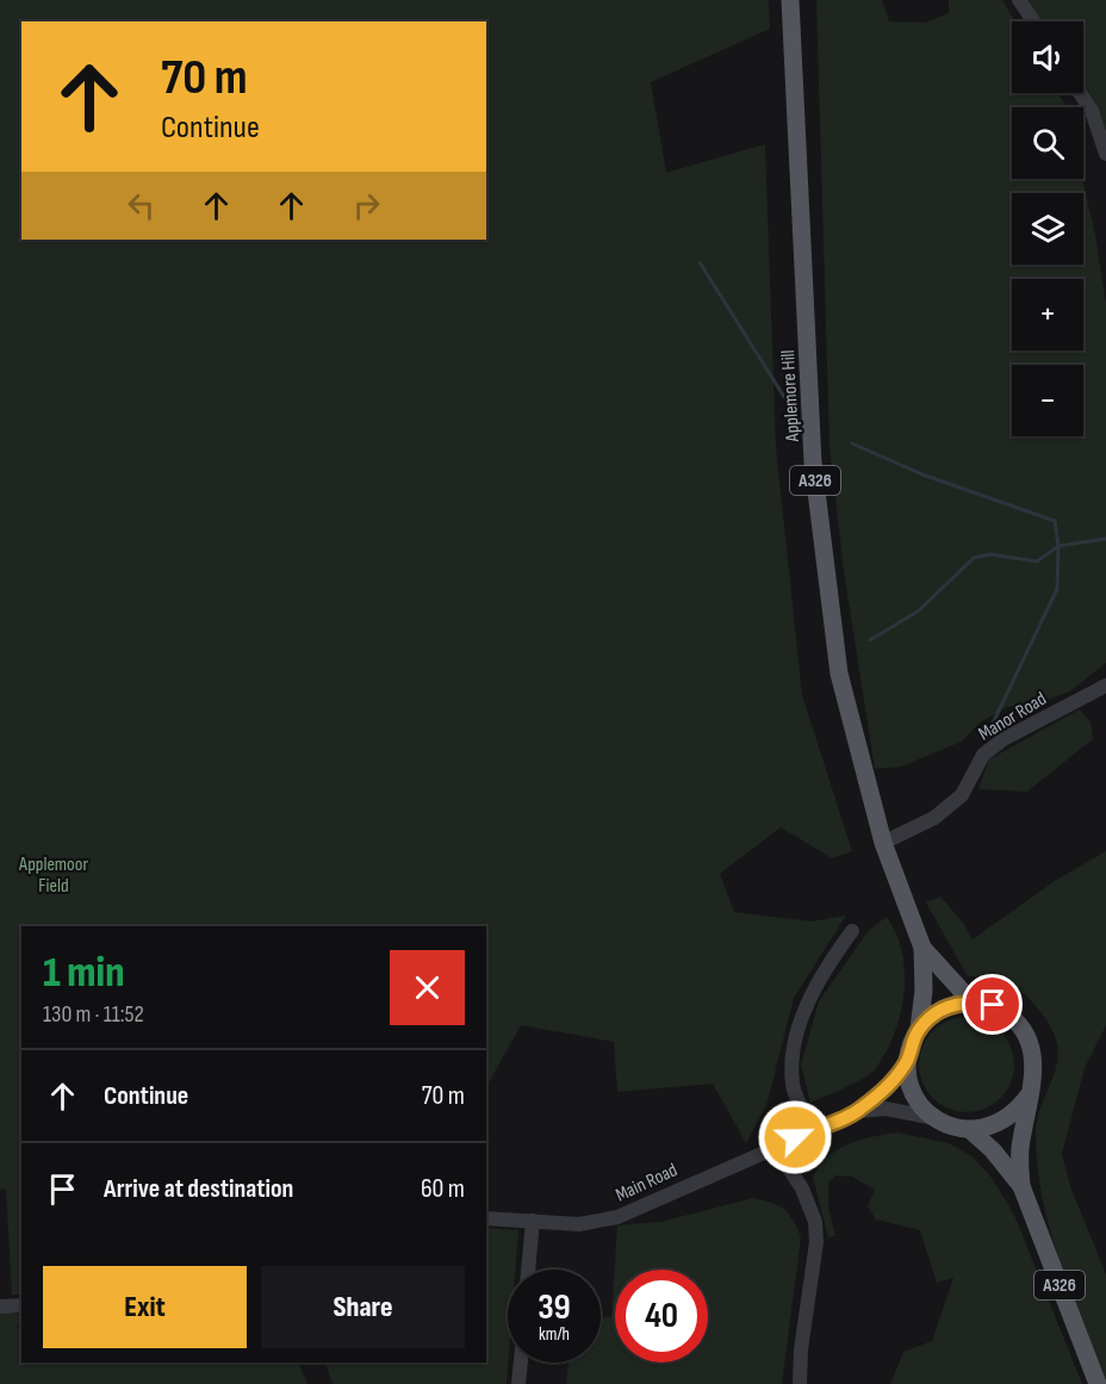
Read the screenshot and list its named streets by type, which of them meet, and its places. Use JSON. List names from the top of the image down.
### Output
{
  "streets": {
    "main road": ["Applemore Hill", "A326"],
    "street": ["Manor Road", "Main Road"]
  },
  "crossings": [
    ["Applemore Hill", "A326"],
    ["Applemore Hill", "Manor Road"],
    ["Applemore Hill", "Main Road"],
    ["A326", "Main Road"]
  ],
  "parks": ["Applemoor Field"],
  "page": {
    "map_buttons": ["+", "−"],
    "turn": ["70 m", "Continue"],
    "heading": ["1 min", "130 m · 11:52"],
    "list": [
      {
        "name": "Continue",
        "value": "70 m"
      },
      {
        "name": "Arrive at destination",
        "value": "60 m"
      }
    ],
    "buttons": ["Exit", "Share"],
    "speed": "39 km/h",
    "limit": "40"
  }
}
